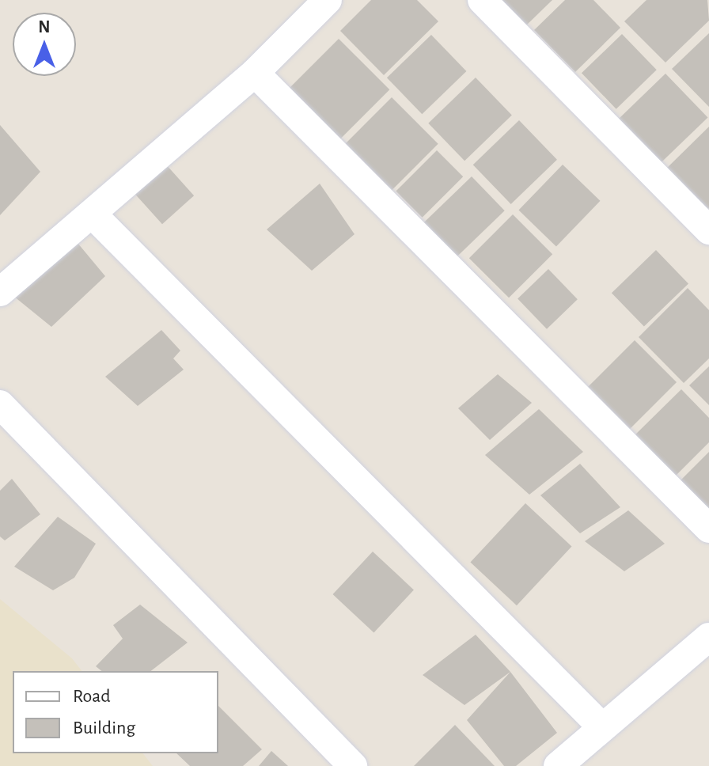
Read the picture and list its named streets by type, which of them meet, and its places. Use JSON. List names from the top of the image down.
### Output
{
  "legend": ["Road", "Building"],
  "north": "top"
}
